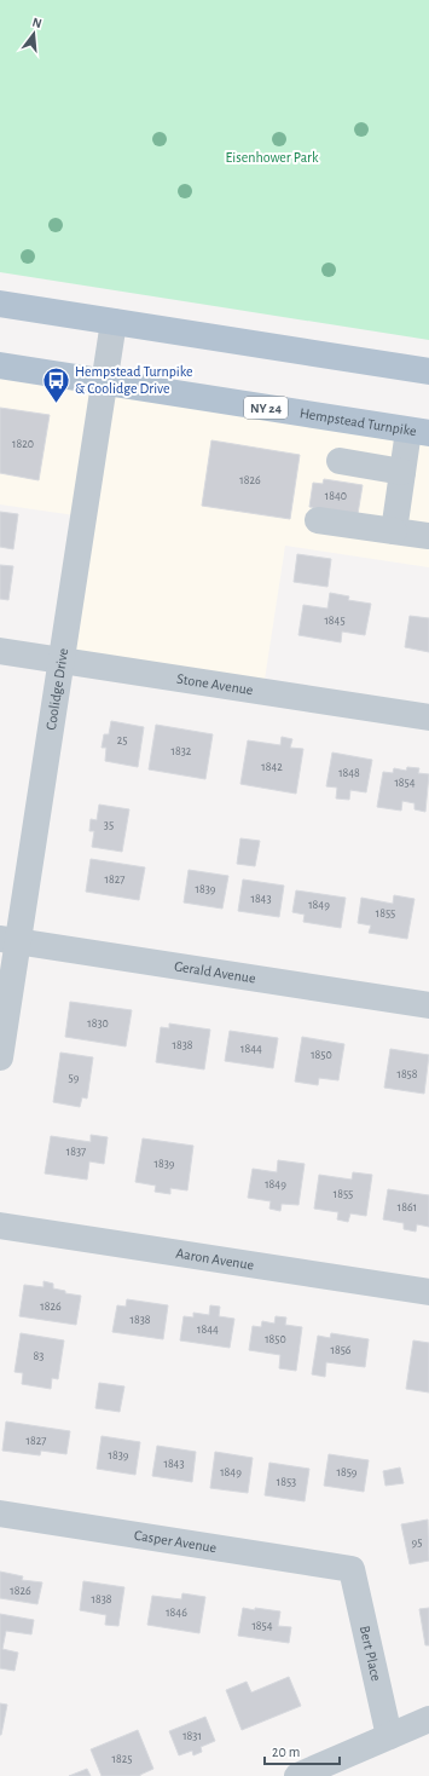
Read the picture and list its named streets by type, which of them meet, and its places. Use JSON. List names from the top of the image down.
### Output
{
  "streets": {
    "main road": ["NY 24", "Hempstead Turnpike"],
    "street": [
      "Stone Avenue",
      "Coolidge Drive",
      "Gerald Avenue",
      "Aaron Avenue",
      "Casper Avenue",
      "Bert Place"
    ]
  },
  "crossings": [
    ["Hempstead Turnpike", "Coolidge Drive"],
    ["Stone Avenue", "Coolidge Drive"],
    ["Coolidge Drive", "Gerald Avenue"],
    ["Casper Avenue", "Bert Place"]
  ],
  "parks": ["Eisenhower Park"],
  "places": {
    "bus stop": ["Hempstead Turnpike & Coolidge Drive"]
  },
  "house_numbers": [
    "1820",
    "1826",
    "1840",
    "1845",
    "25",
    "1832",
    "1842",
    "1848",
    "1854",
    "35",
    "1827",
    "1839",
    "1843",
    "1849",
    "1855",
    "1830",
    "1838",
    "1844",
    "1850",
    "1858",
    "59",
    "1837",
    "1839",
    "1849",
    "1855",
    "1861",
    "1826",
    "1838",
    "1844",
    "1850",
    "1856",
    "83",
    "1827",
    "1839",
    "1843",
    "1849",
    "1859",
    "1853",
    "95",
    "1826",
    "1838",
    "1846",
    "1854",
    "1831",
    "1825"
  ],
  "scale_bar": "20 m",
  "north": "top"
}
